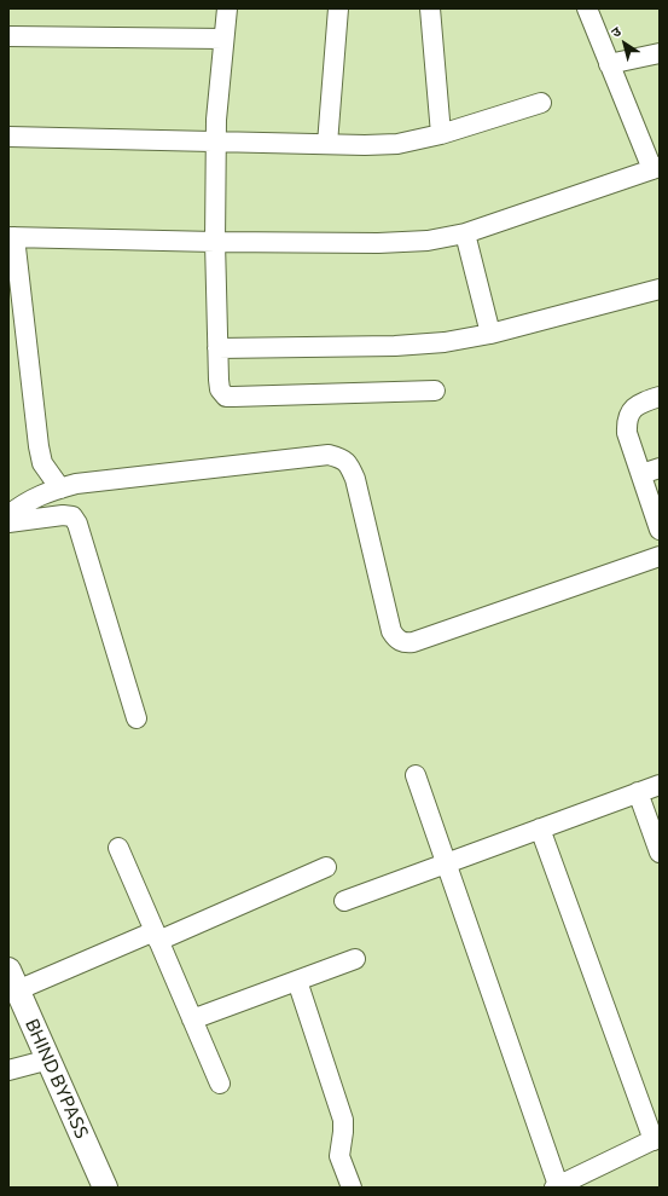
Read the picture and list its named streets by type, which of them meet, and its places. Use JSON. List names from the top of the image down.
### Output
{
  "streets": {
    "street": ["BHIND BYPASS"]
  },
  "north": "top left"
}
